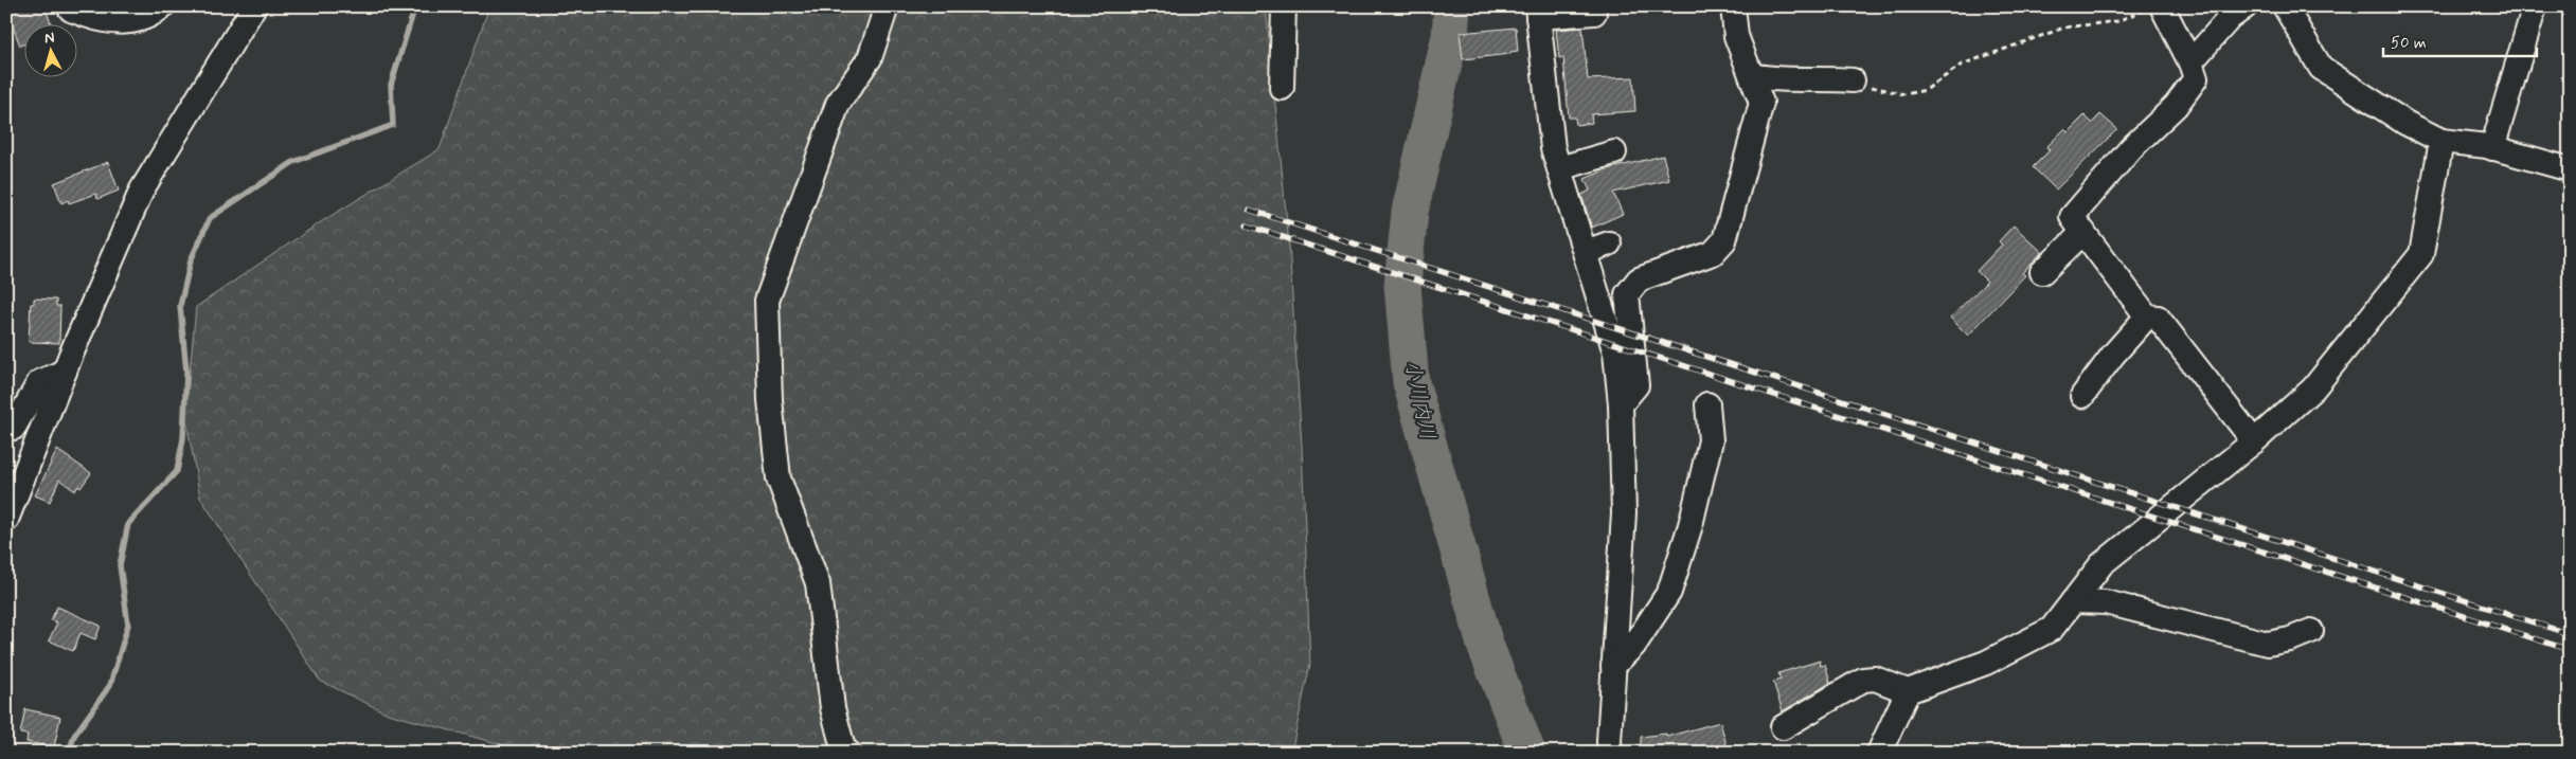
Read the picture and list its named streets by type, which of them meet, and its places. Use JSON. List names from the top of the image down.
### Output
{
  "water": ["小川内川"],
  "scale_bar": "50 m",
  "north": "top"
}
